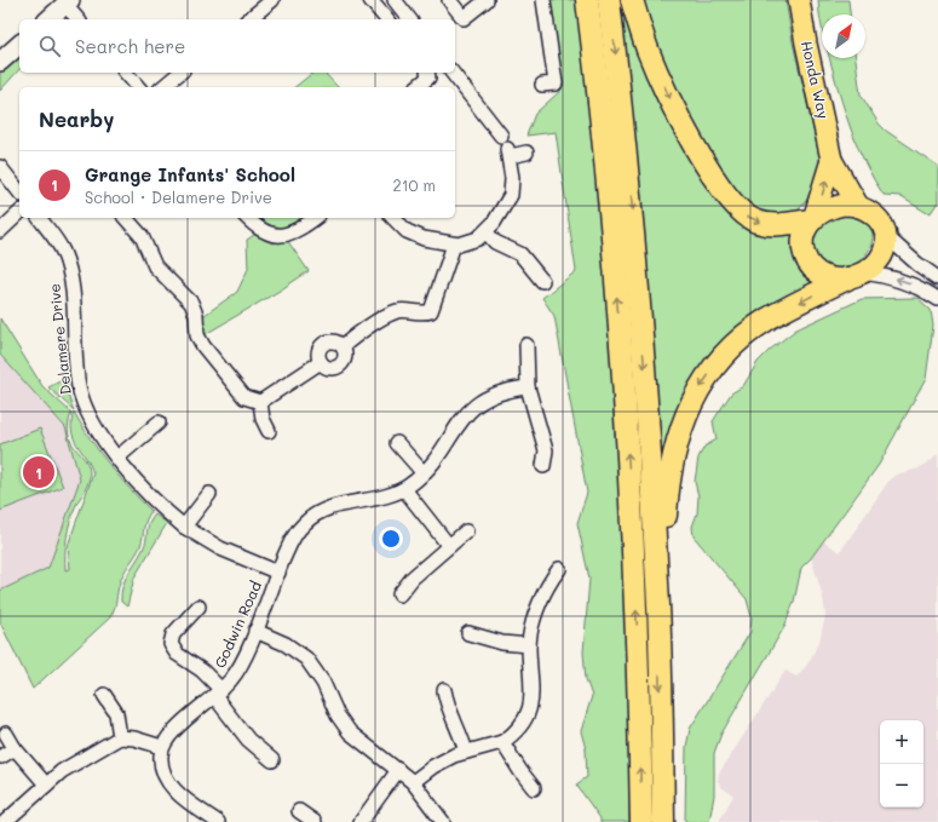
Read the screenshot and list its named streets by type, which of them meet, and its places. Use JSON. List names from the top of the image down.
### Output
{
  "streets": {
    "main road": ["Honda Way"],
    "street": ["Delamere Drive", "Godwin Road"]
  },
  "crossings": [
    ["Delamere Drive", "Godwin Road"]
  ],
  "north": "top right",
  "page": {
    "search": "Search here",
    "heading": "Nearby",
    "list": [
      {
        "mark": "1",
        "name": "Grange Infants' School",
        "note": "School · Delamere Drive",
        "value": "210 m"
      }
    ],
    "pins": "1",
    "map_buttons": ["+", "−"]
  }
}
